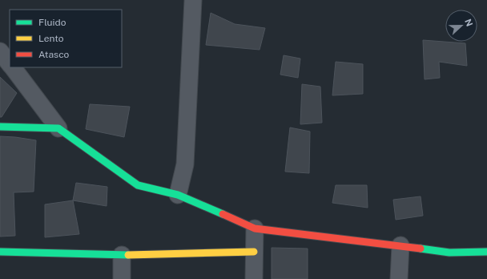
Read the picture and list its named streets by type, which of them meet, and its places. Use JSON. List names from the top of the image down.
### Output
{
  "legend": ["Fluido", "Lento", "Atasco"],
  "north": "right"
}
